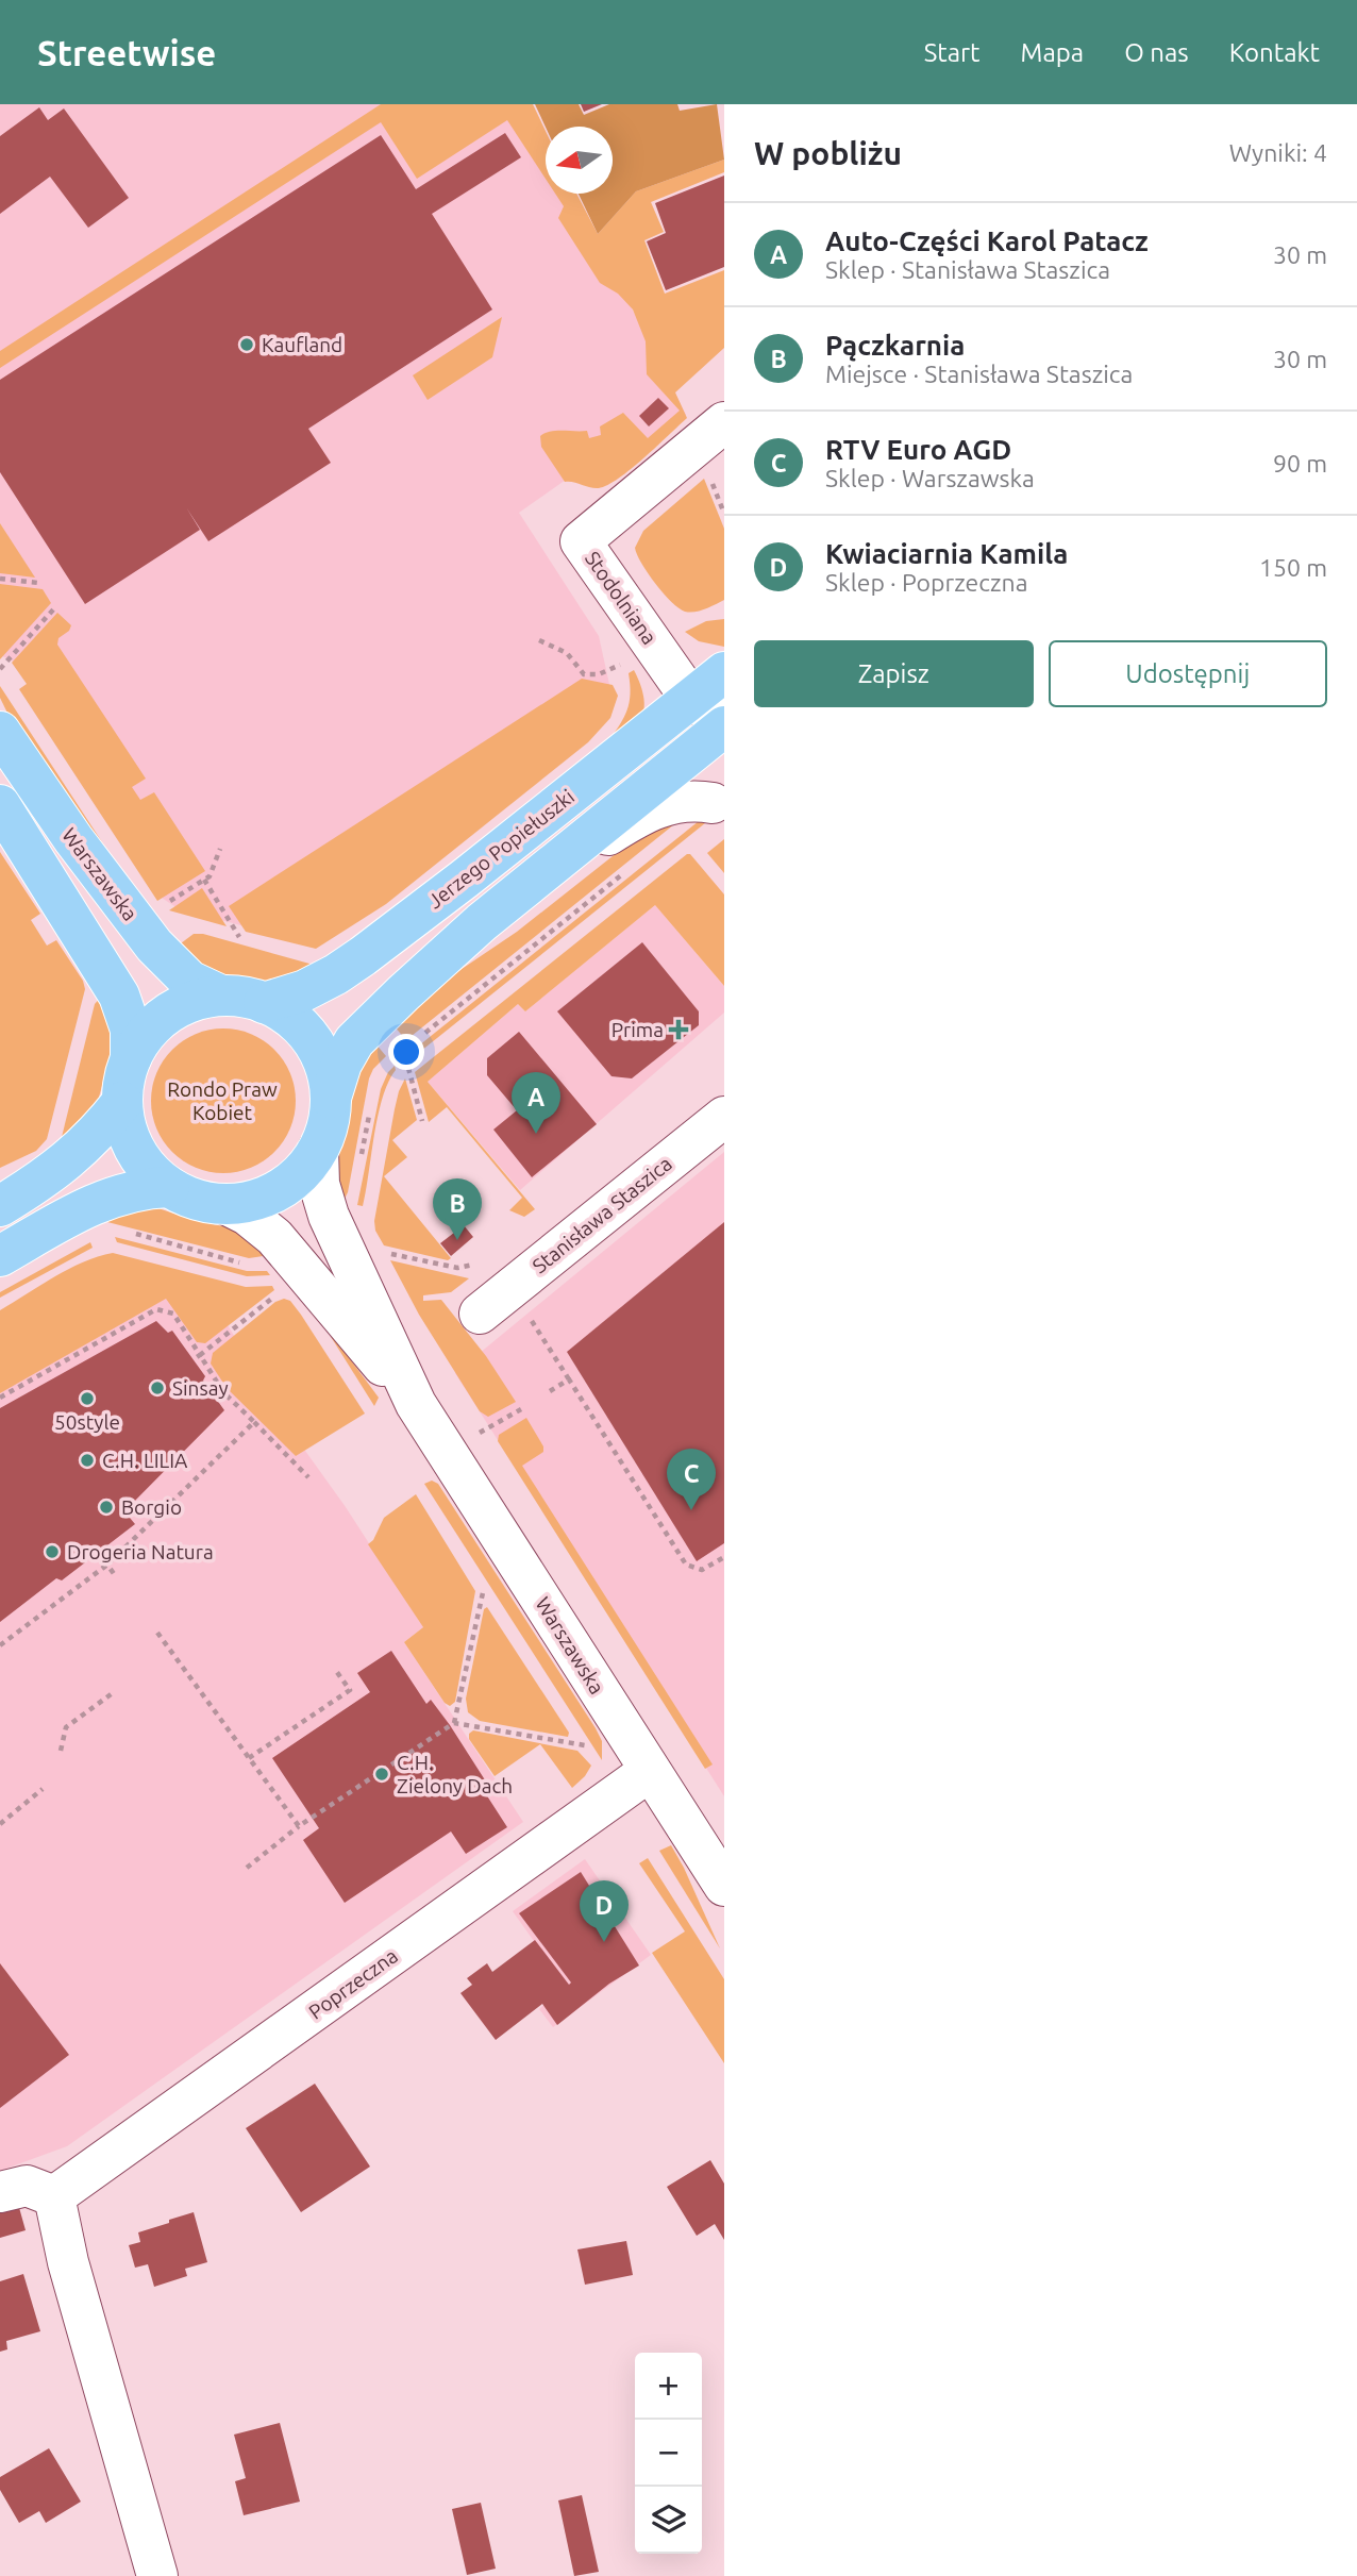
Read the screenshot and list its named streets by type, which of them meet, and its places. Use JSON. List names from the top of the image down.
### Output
{
  "streets": {
    "main road": ["Jerzego Popiełuszki", "Warszawska"],
    "street": ["Stodolniana", "Stanisława Staszica", "Poprzeczna"]
  },
  "crossings": [
    ["Stodolniana", "Jerzego Popiełuszki"],
    ["Jerzego Popiełuszki", "Warszawska"],
    ["Warszawska", "Poprzeczna"]
  ],
  "parks": ["Rondo Praw Kobiet"],
  "places": {
    "other": [
      "Kaufland",
      "Sinsay",
      "50style",
      "C.H. LILIA",
      "Borgio",
      "Drogeria Natura",
      "C.H. Zielony Dach"
    ],
    "health": ["Prima"]
  },
  "north": "left",
  "page": {
    "header": "Streetwise",
    "nav": [
      "Start",
      "Mapa",
      "O nas",
      "Kontakt"
    ],
    "heading": ["W pobliżu", "Wyniki: 4"],
    "list": [
      {
        "mark": "A",
        "name": "Auto-Części Karol Patacz",
        "note": "Sklep · Stanisława Staszica",
        "value": "30 m"
      },
      {
        "mark": "B",
        "name": "Pączkarnia",
        "note": "Miejsce · Stanisława Staszica",
        "value": "30 m"
      },
      {
        "mark": "C",
        "name": "RTV Euro AGD",
        "note": "Sklep · Warszawska",
        "value": "90 m"
      },
      {
        "mark": "D",
        "name": "Kwiaciarnia Kamila",
        "note": "Sklep · Poprzeczna",
        "value": "150 m"
      }
    ],
    "buttons": ["Zapisz", "Udostępnij"],
    "pins": [
      "A",
      "B",
      "C",
      "D"
    ],
    "map_buttons": ["+", "−"]
  }
}
